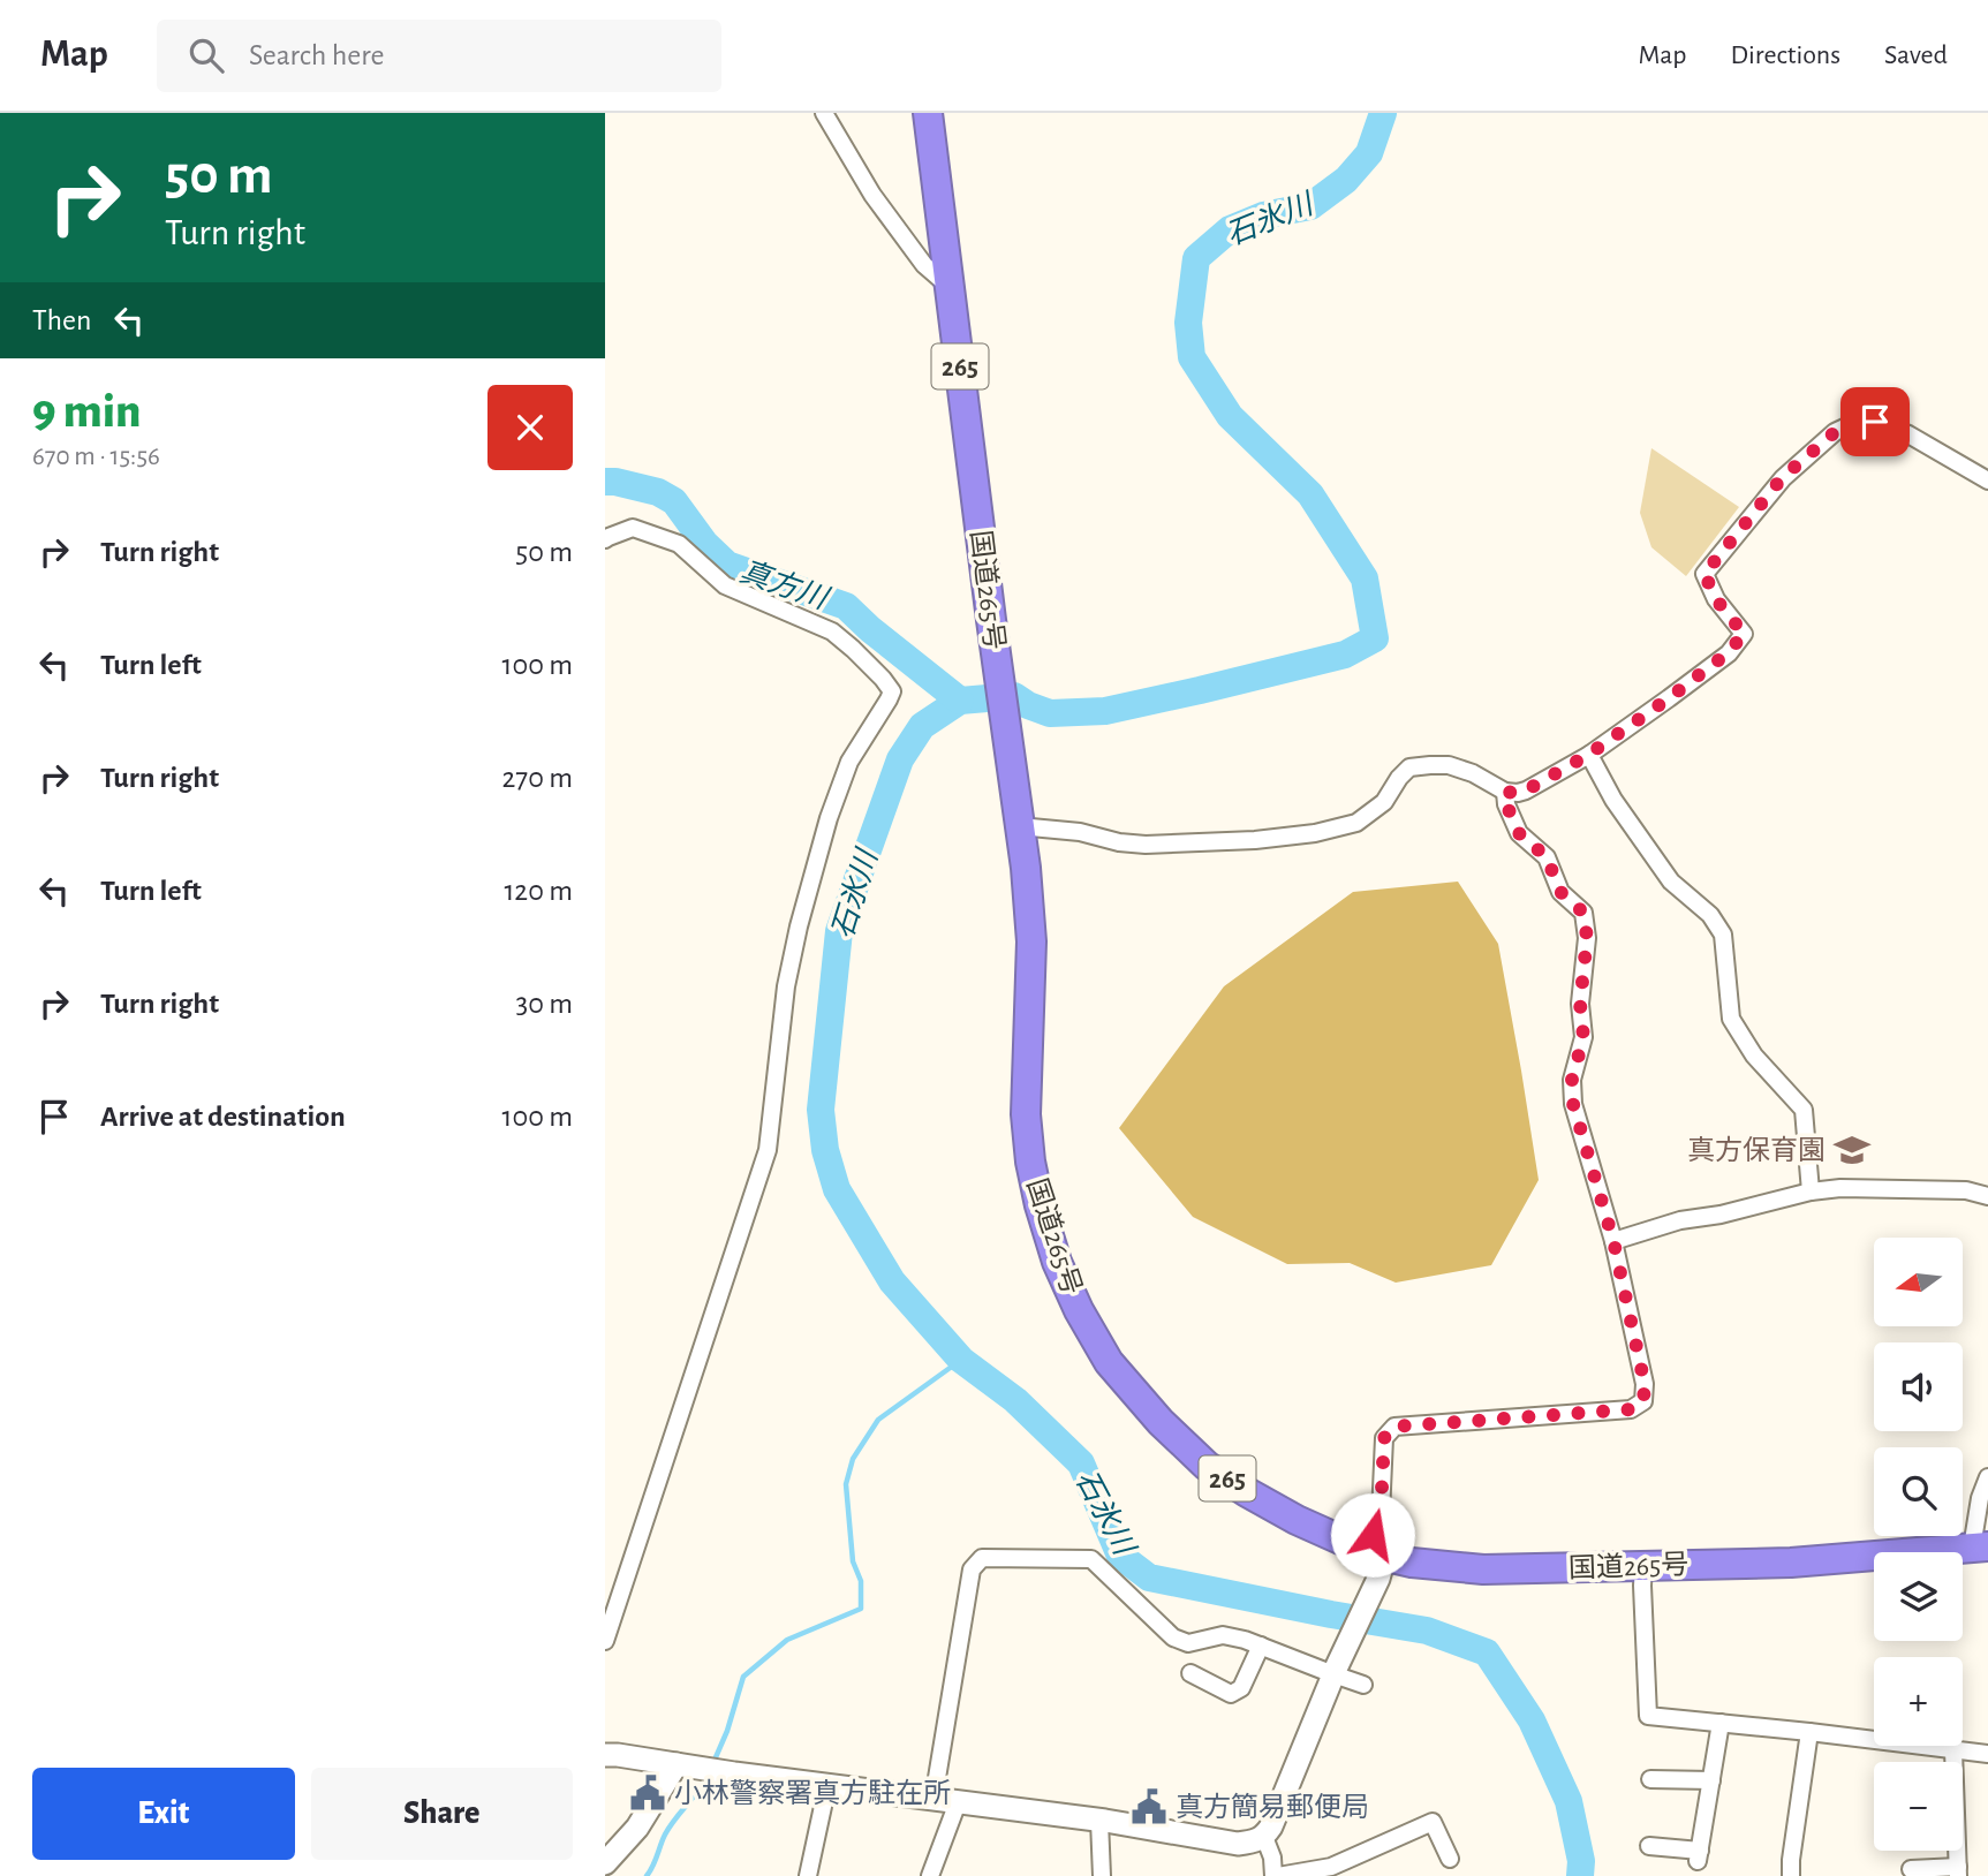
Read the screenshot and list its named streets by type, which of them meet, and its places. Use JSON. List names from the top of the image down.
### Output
{
  "streets": {
    "highway": ["265", "国道265号"]
  },
  "water": ["石氷川", "真方川"],
  "places": {
    "school or university": ["真方保育園"],
    "public building": ["小林警察署真方駐在所", "真方簡易郵便局"]
  },
  "north": "left",
  "page": {
    "header": "Map",
    "search": "Search here",
    "nav": ["Map", "Directions", "Saved"],
    "turn": ["50 m", "Turn right"],
    "then": "Then",
    "heading": ["9 min", "670 m · 15:56"],
    "list": [
      {
        "name": "Turn right",
        "value": "50 m"
      },
      {
        "name": "Turn left",
        "value": "100 m"
      },
      {
        "name": "Turn right",
        "value": "270 m"
      },
      {
        "name": "Turn left",
        "value": "120 m"
      },
      {
        "name": "Turn right",
        "value": "30 m"
      },
      {
        "name": "Arrive at destination",
        "value": "100 m"
      }
    ],
    "map_buttons": ["+", "−"],
    "buttons": ["Exit", "Share"]
  }
}
